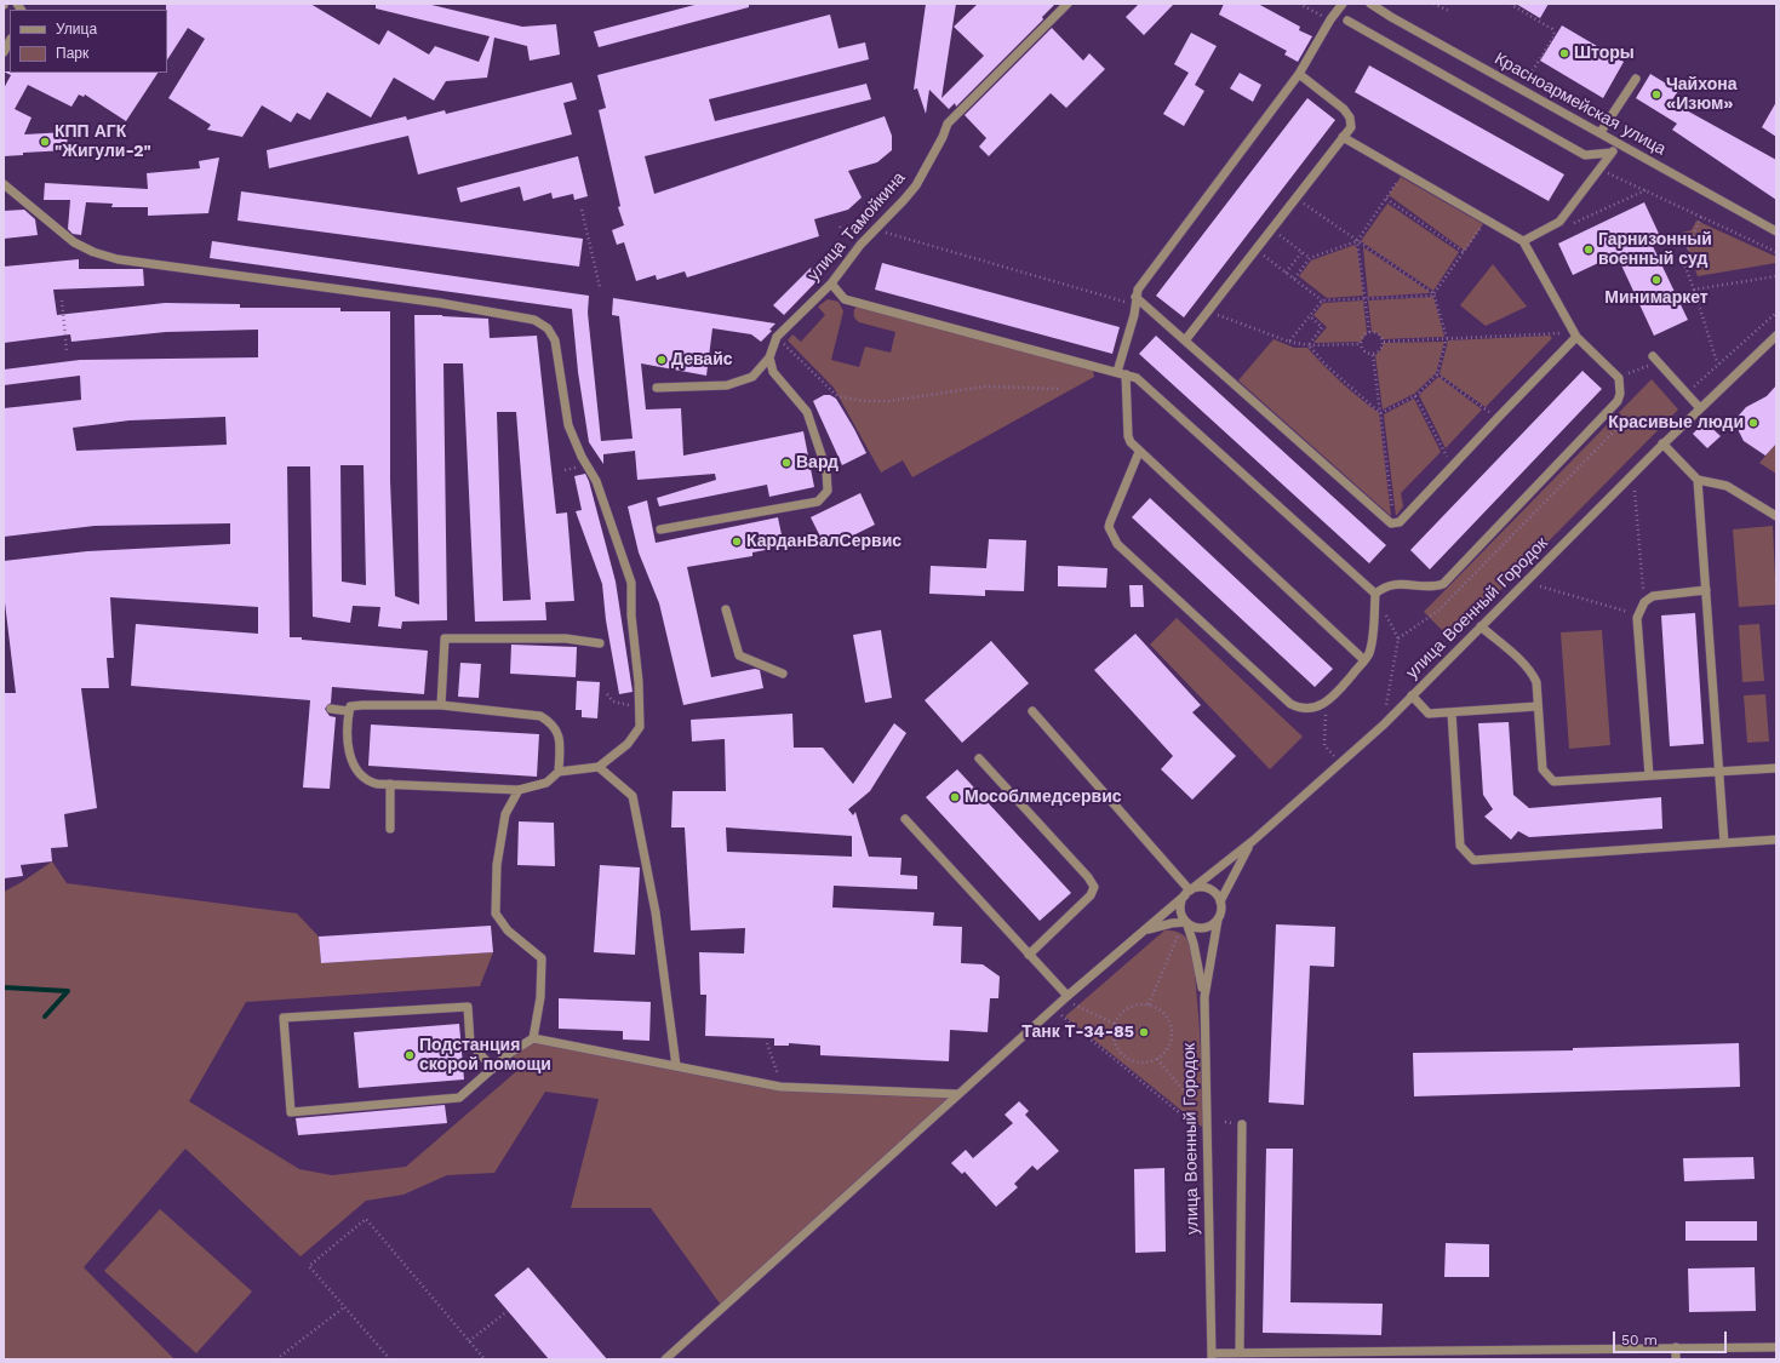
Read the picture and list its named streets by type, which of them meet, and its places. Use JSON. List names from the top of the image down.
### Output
{
  "streets": {
    "street": ["Красноармейская улица", "улица Тамойкина", "улица Военный Городок"]
  },
  "places": [
    "Шторы",
    "Чайхона «Изюм»",
    "КПП АГК \"Жигули-2\"",
    "Гарнизонный военный суд",
    "Минимаркет",
    "Девайс",
    "Красивые люди",
    "Вард",
    "КарданВалСервис",
    "Мособлмедсервис",
    "Танк Т-34-85",
    "Подстанция скорой помощи"
  ],
  "legend": ["Улица", "Парк"],
  "scale_bar": "50 m"
}
